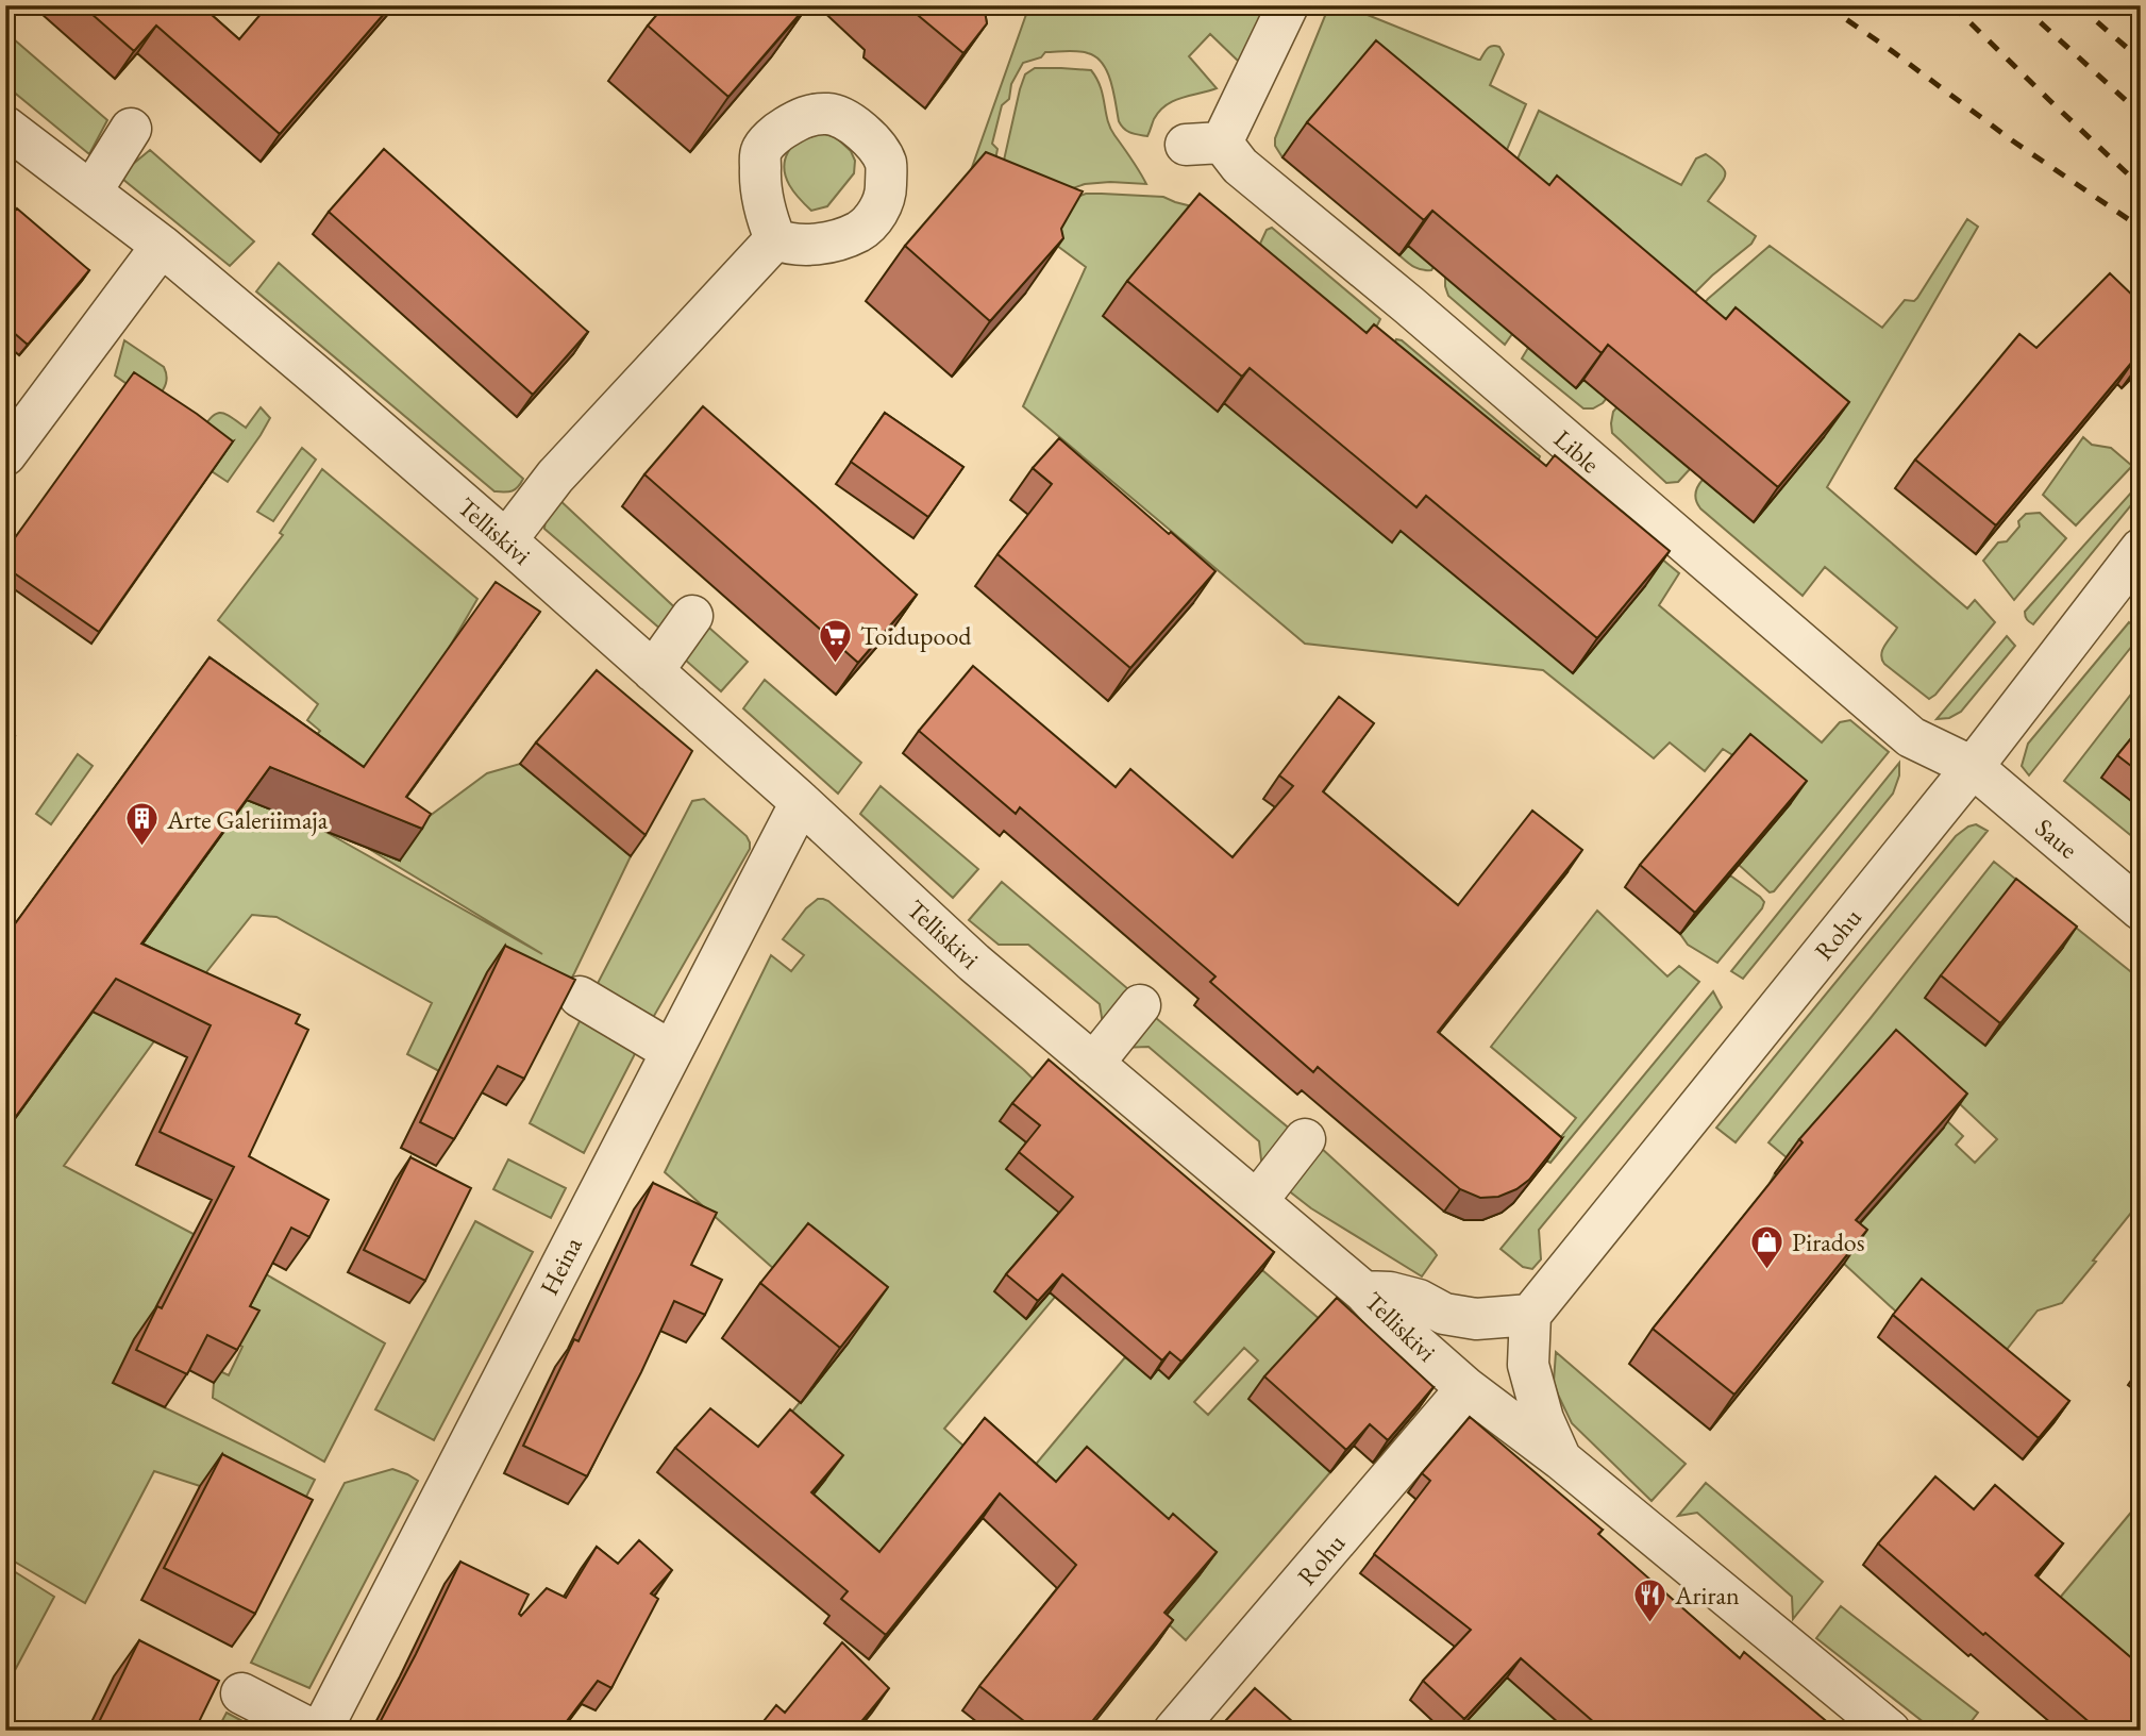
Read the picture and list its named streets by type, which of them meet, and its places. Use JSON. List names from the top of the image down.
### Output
{
  "streets": {
    "street": [
      "Lible",
      "Telliskivi",
      "Saue",
      "Rohu",
      "Heina"
    ]
  },
  "crossings": [
    ["Lible", "Saue"],
    ["Lible", "Rohu"],
    ["Telliskivi", "Rohu"],
    ["Telliskivi", "Heina"],
    ["Saue", "Rohu"]
  ],
  "places": {
    "supermarket": ["Toidupood"],
    "building": ["Arte Galeriimaja"],
    "shop": ["Pirados"],
    "restaurant": ["Ariran"]
  }
}
